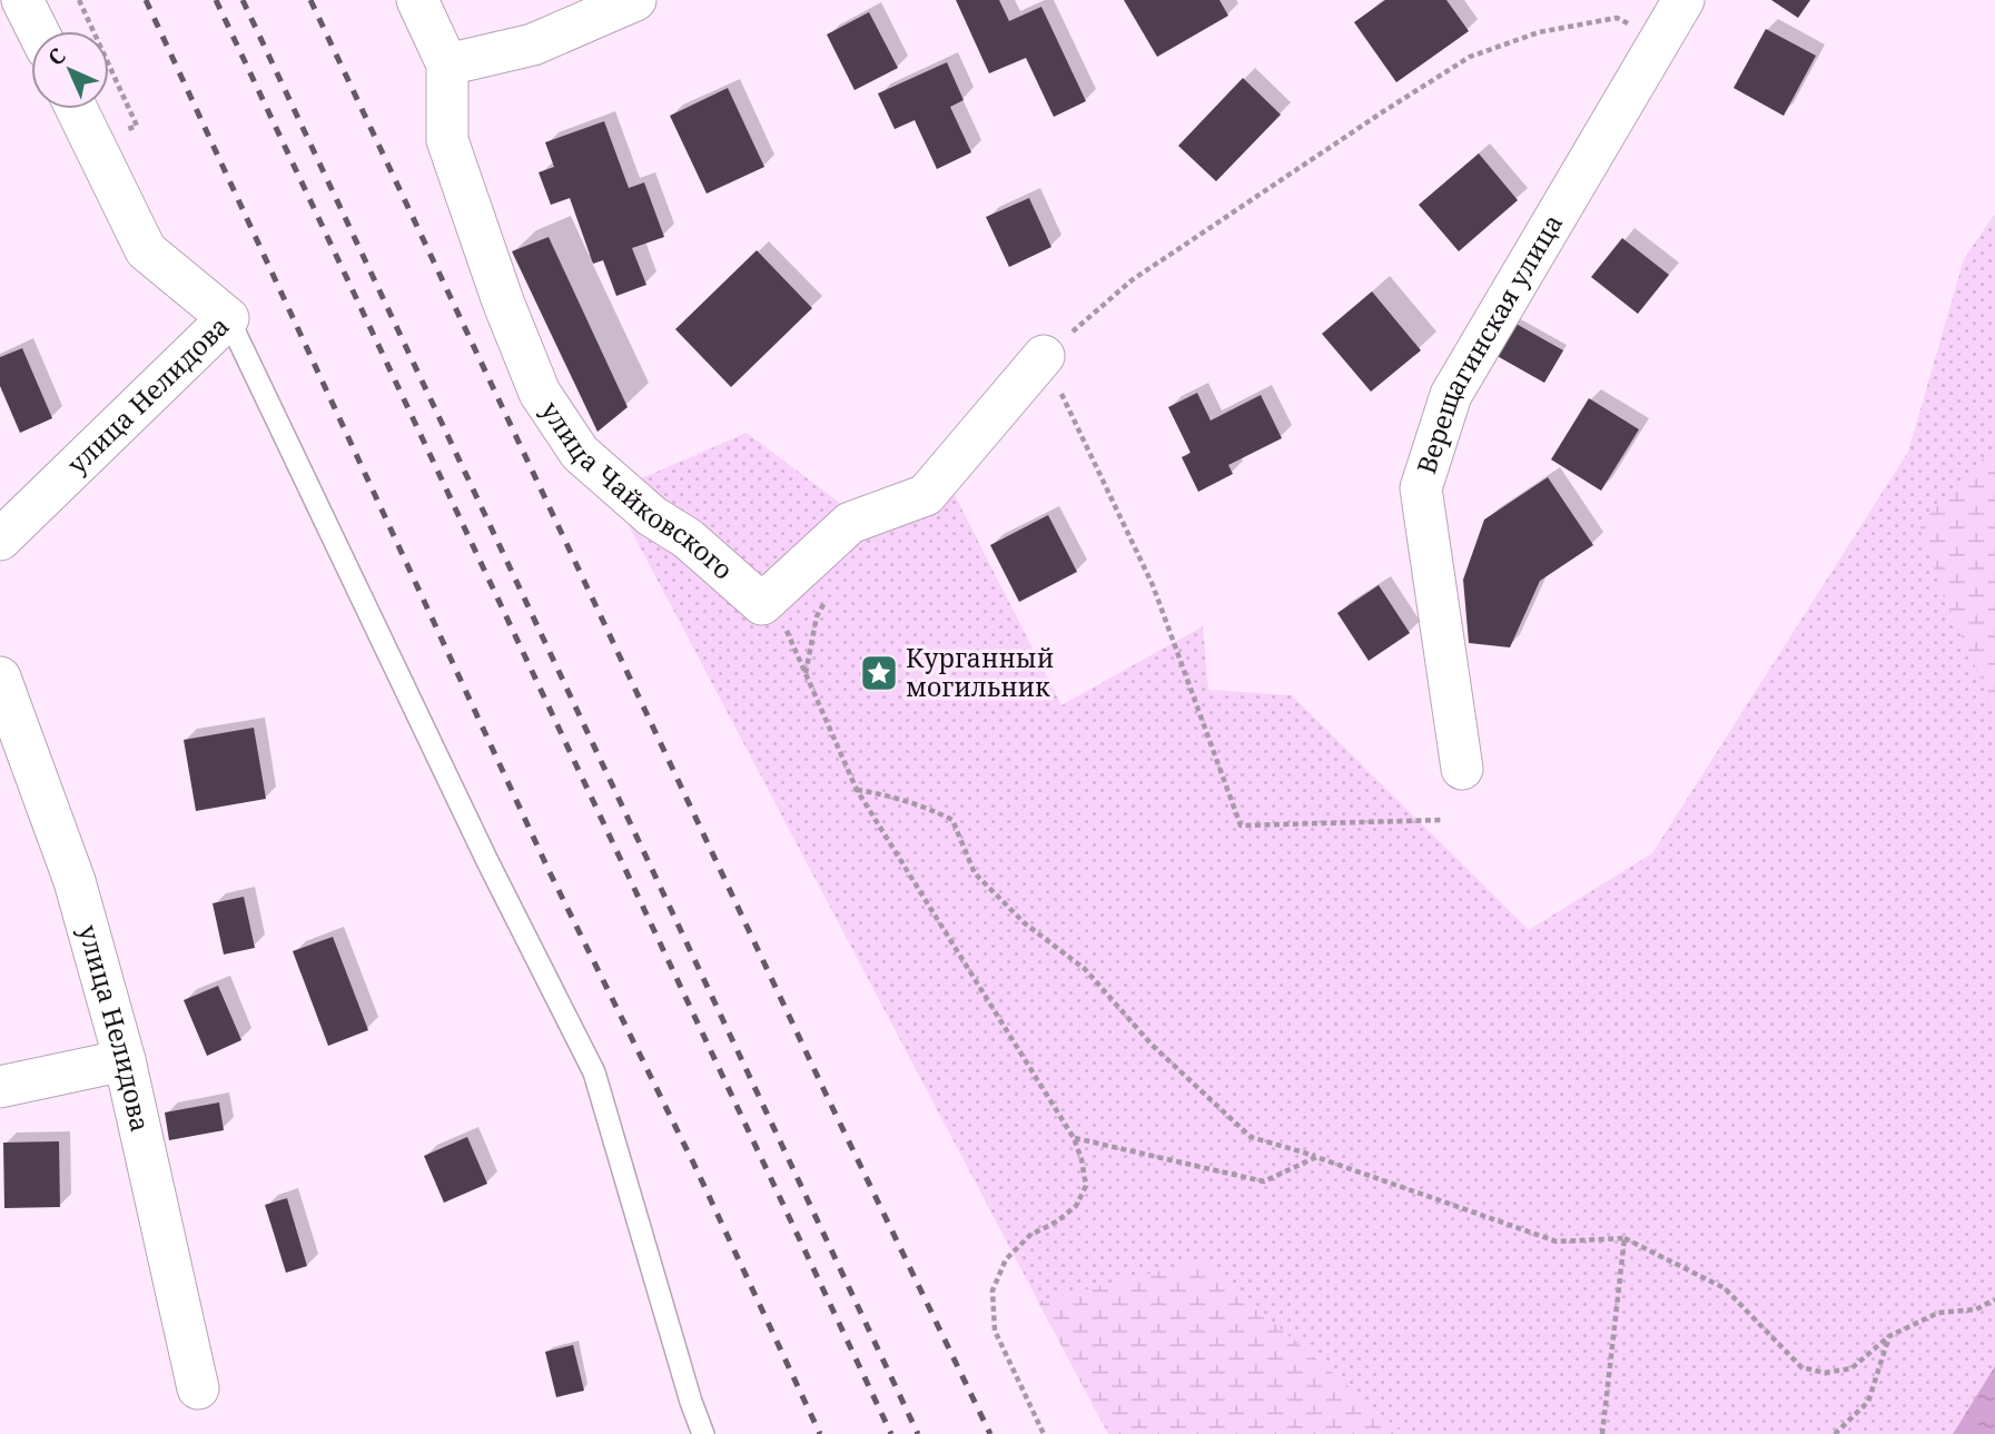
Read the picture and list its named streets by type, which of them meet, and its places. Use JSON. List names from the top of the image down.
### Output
{
  "streets": {
    "street": ["Верещагинская улица", "улица Нелидова", "улица Чайковского"]
  },
  "places": {
    "place": ["Курганный могильник"]
  },
  "north": "top left"
}
